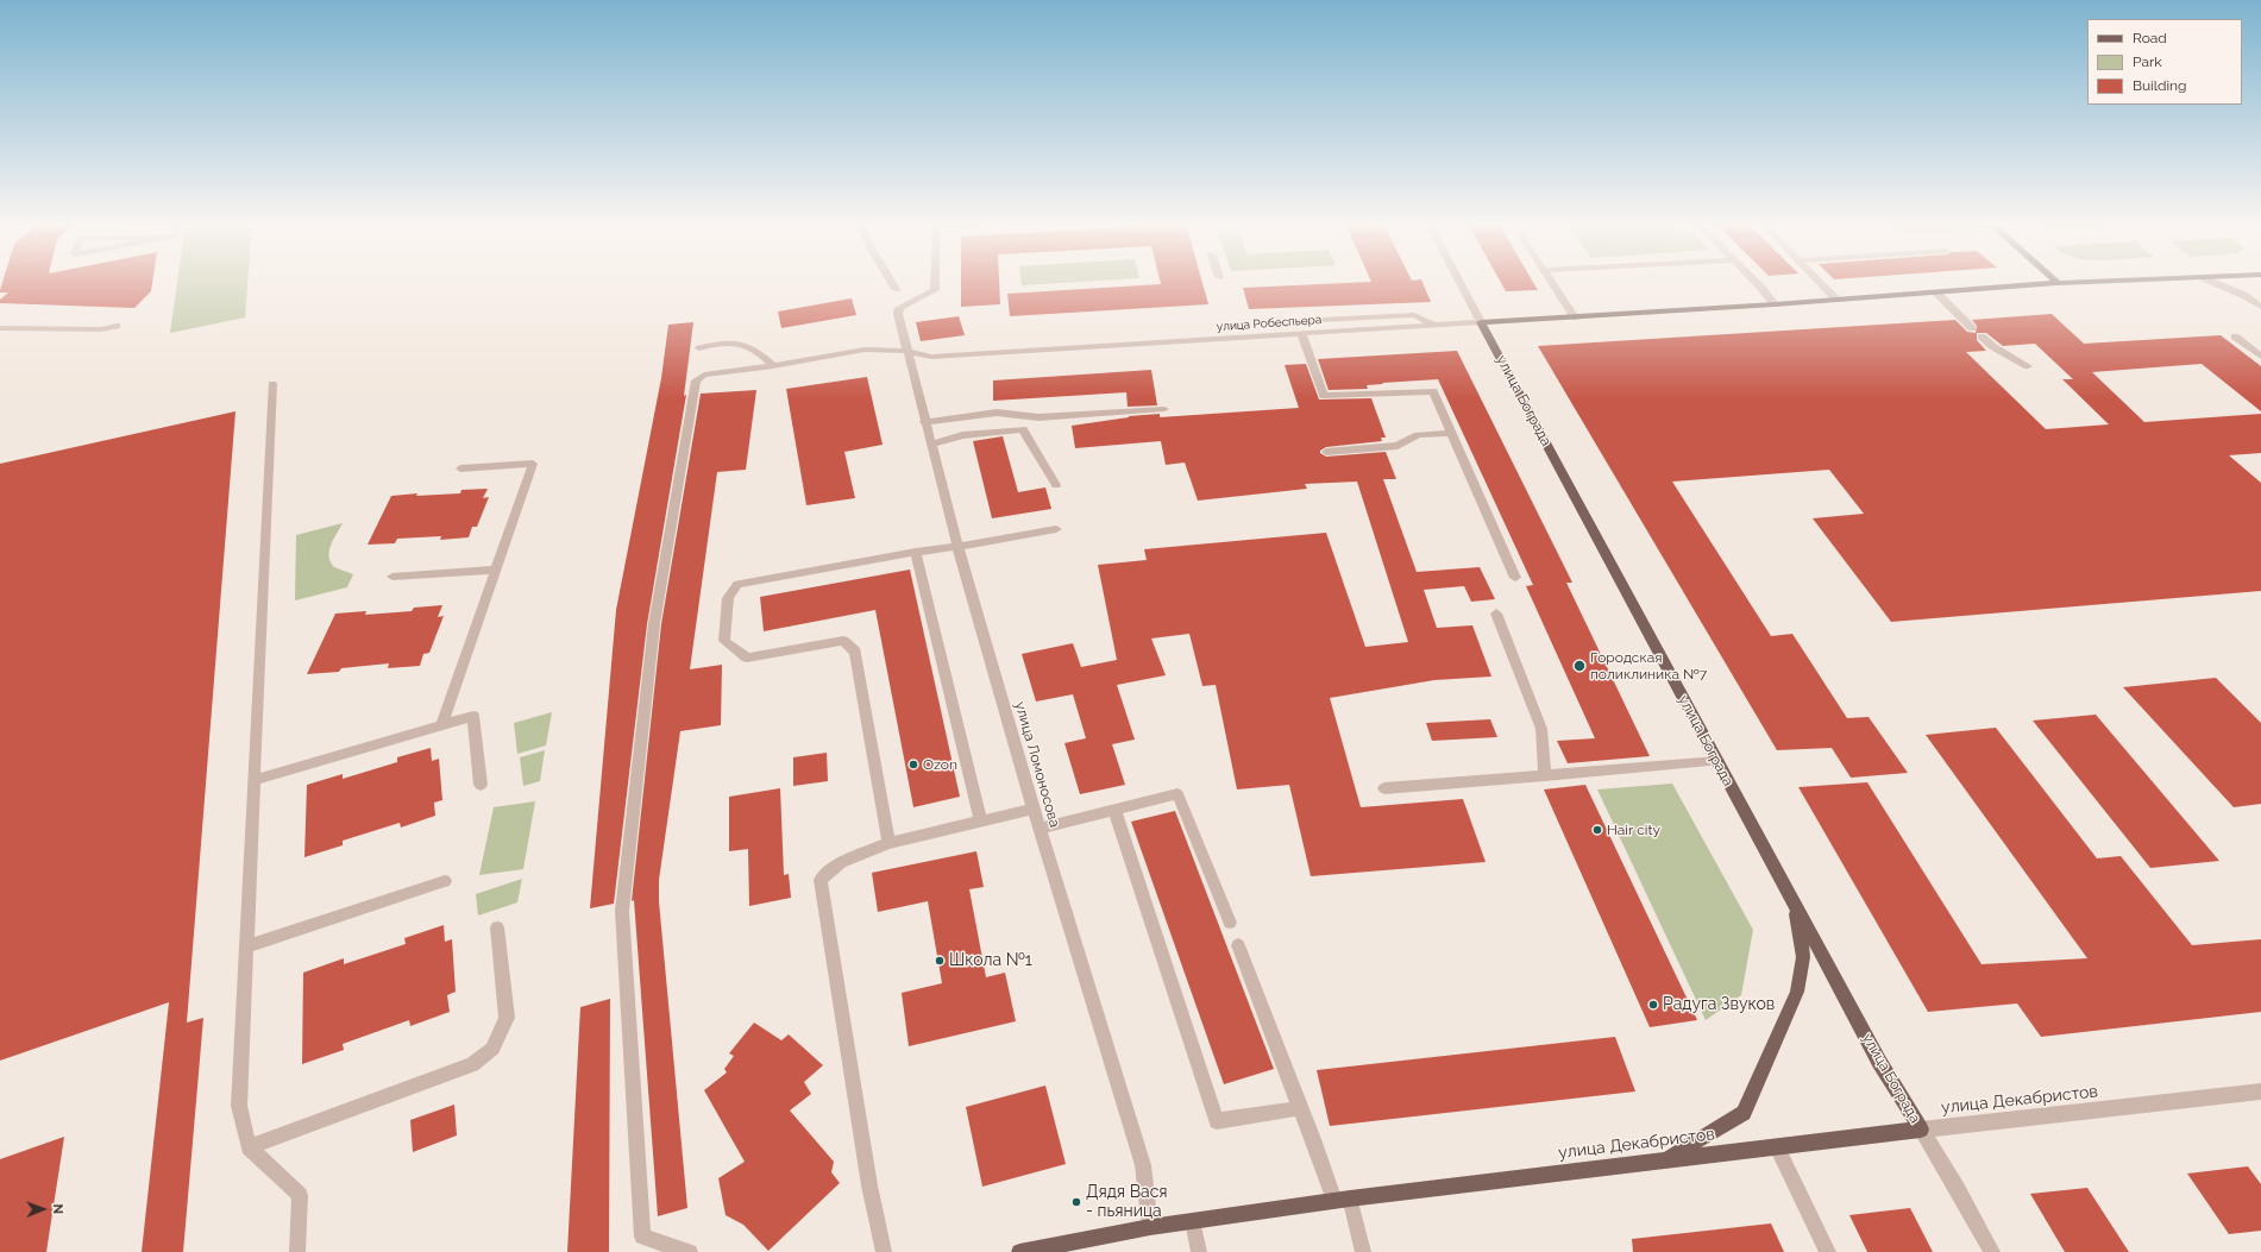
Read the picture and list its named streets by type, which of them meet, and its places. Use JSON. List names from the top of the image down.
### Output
{
  "streets": {
    "main road": ["улица Робеспьера", "улица Бограда", "улица Декабристов"],
    "street": ["улица Ломоносова"]
  },
  "crossings": [
    ["улица Робеспьера", "улица Бограда"],
    ["улица Робеспьера", "улица Ломоносова"],
    ["улица Бограда", "улица Декабристов"],
    ["улица Ломоносова", "улица Декабристов"]
  ],
  "places": [
    "Городская поликлиника №7",
    "Ozon",
    "Hair city",
    "Школа №1",
    "Радуга Звуков",
    "Дядя Вася - пьяница"
  ],
  "legend": ["Road", "Park", "Building"],
  "north": "right"
}
